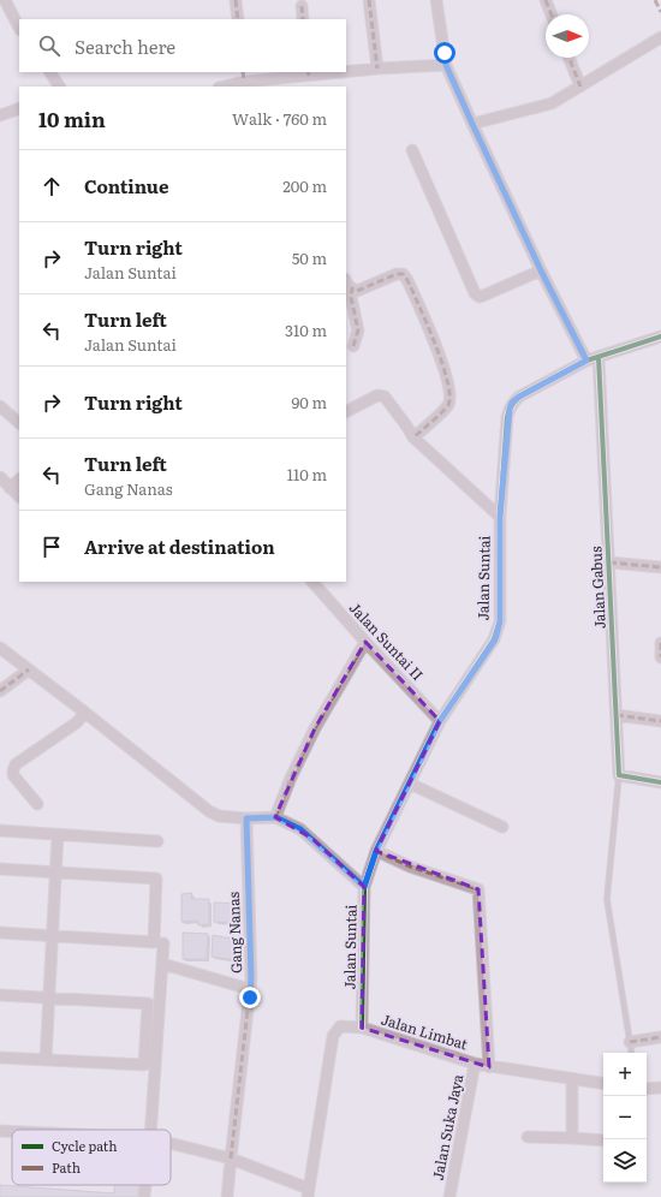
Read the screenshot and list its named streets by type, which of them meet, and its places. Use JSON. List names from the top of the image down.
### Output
{
  "streets": {
    "street": [
      "Jalan Suntai",
      "Jalan Gabus",
      "Jalan Suntai II",
      "Gang Nanas",
      "Jalan Limbat",
      "Jalan Suka Jaya"
    ]
  },
  "crossings": [
    ["Jalan Suntai", "Jalan Gabus"],
    ["Jalan Suntai", "Jalan Suntai II"],
    ["Jalan Suntai", "Jalan Limbat"],
    ["Jalan Limbat", "Jalan Suka Jaya"]
  ],
  "legend": ["Cycle path", "Path"],
  "north": "right",
  "page": {
    "search": "Search here",
    "heading": ["10 min", "Walk · 760 m"],
    "list": [
      ["Continue", "200 m"],
      ["Turn right", "Jalan Suntai", "50 m"],
      ["Turn left", "Jalan Suntai", "310 m"],
      ["Turn right", "90 m"],
      ["Turn left", "Gang Nanas", "110 m"],
      "Arrive at destination"
    ],
    "map_buttons": ["+", "−"]
  }
}
